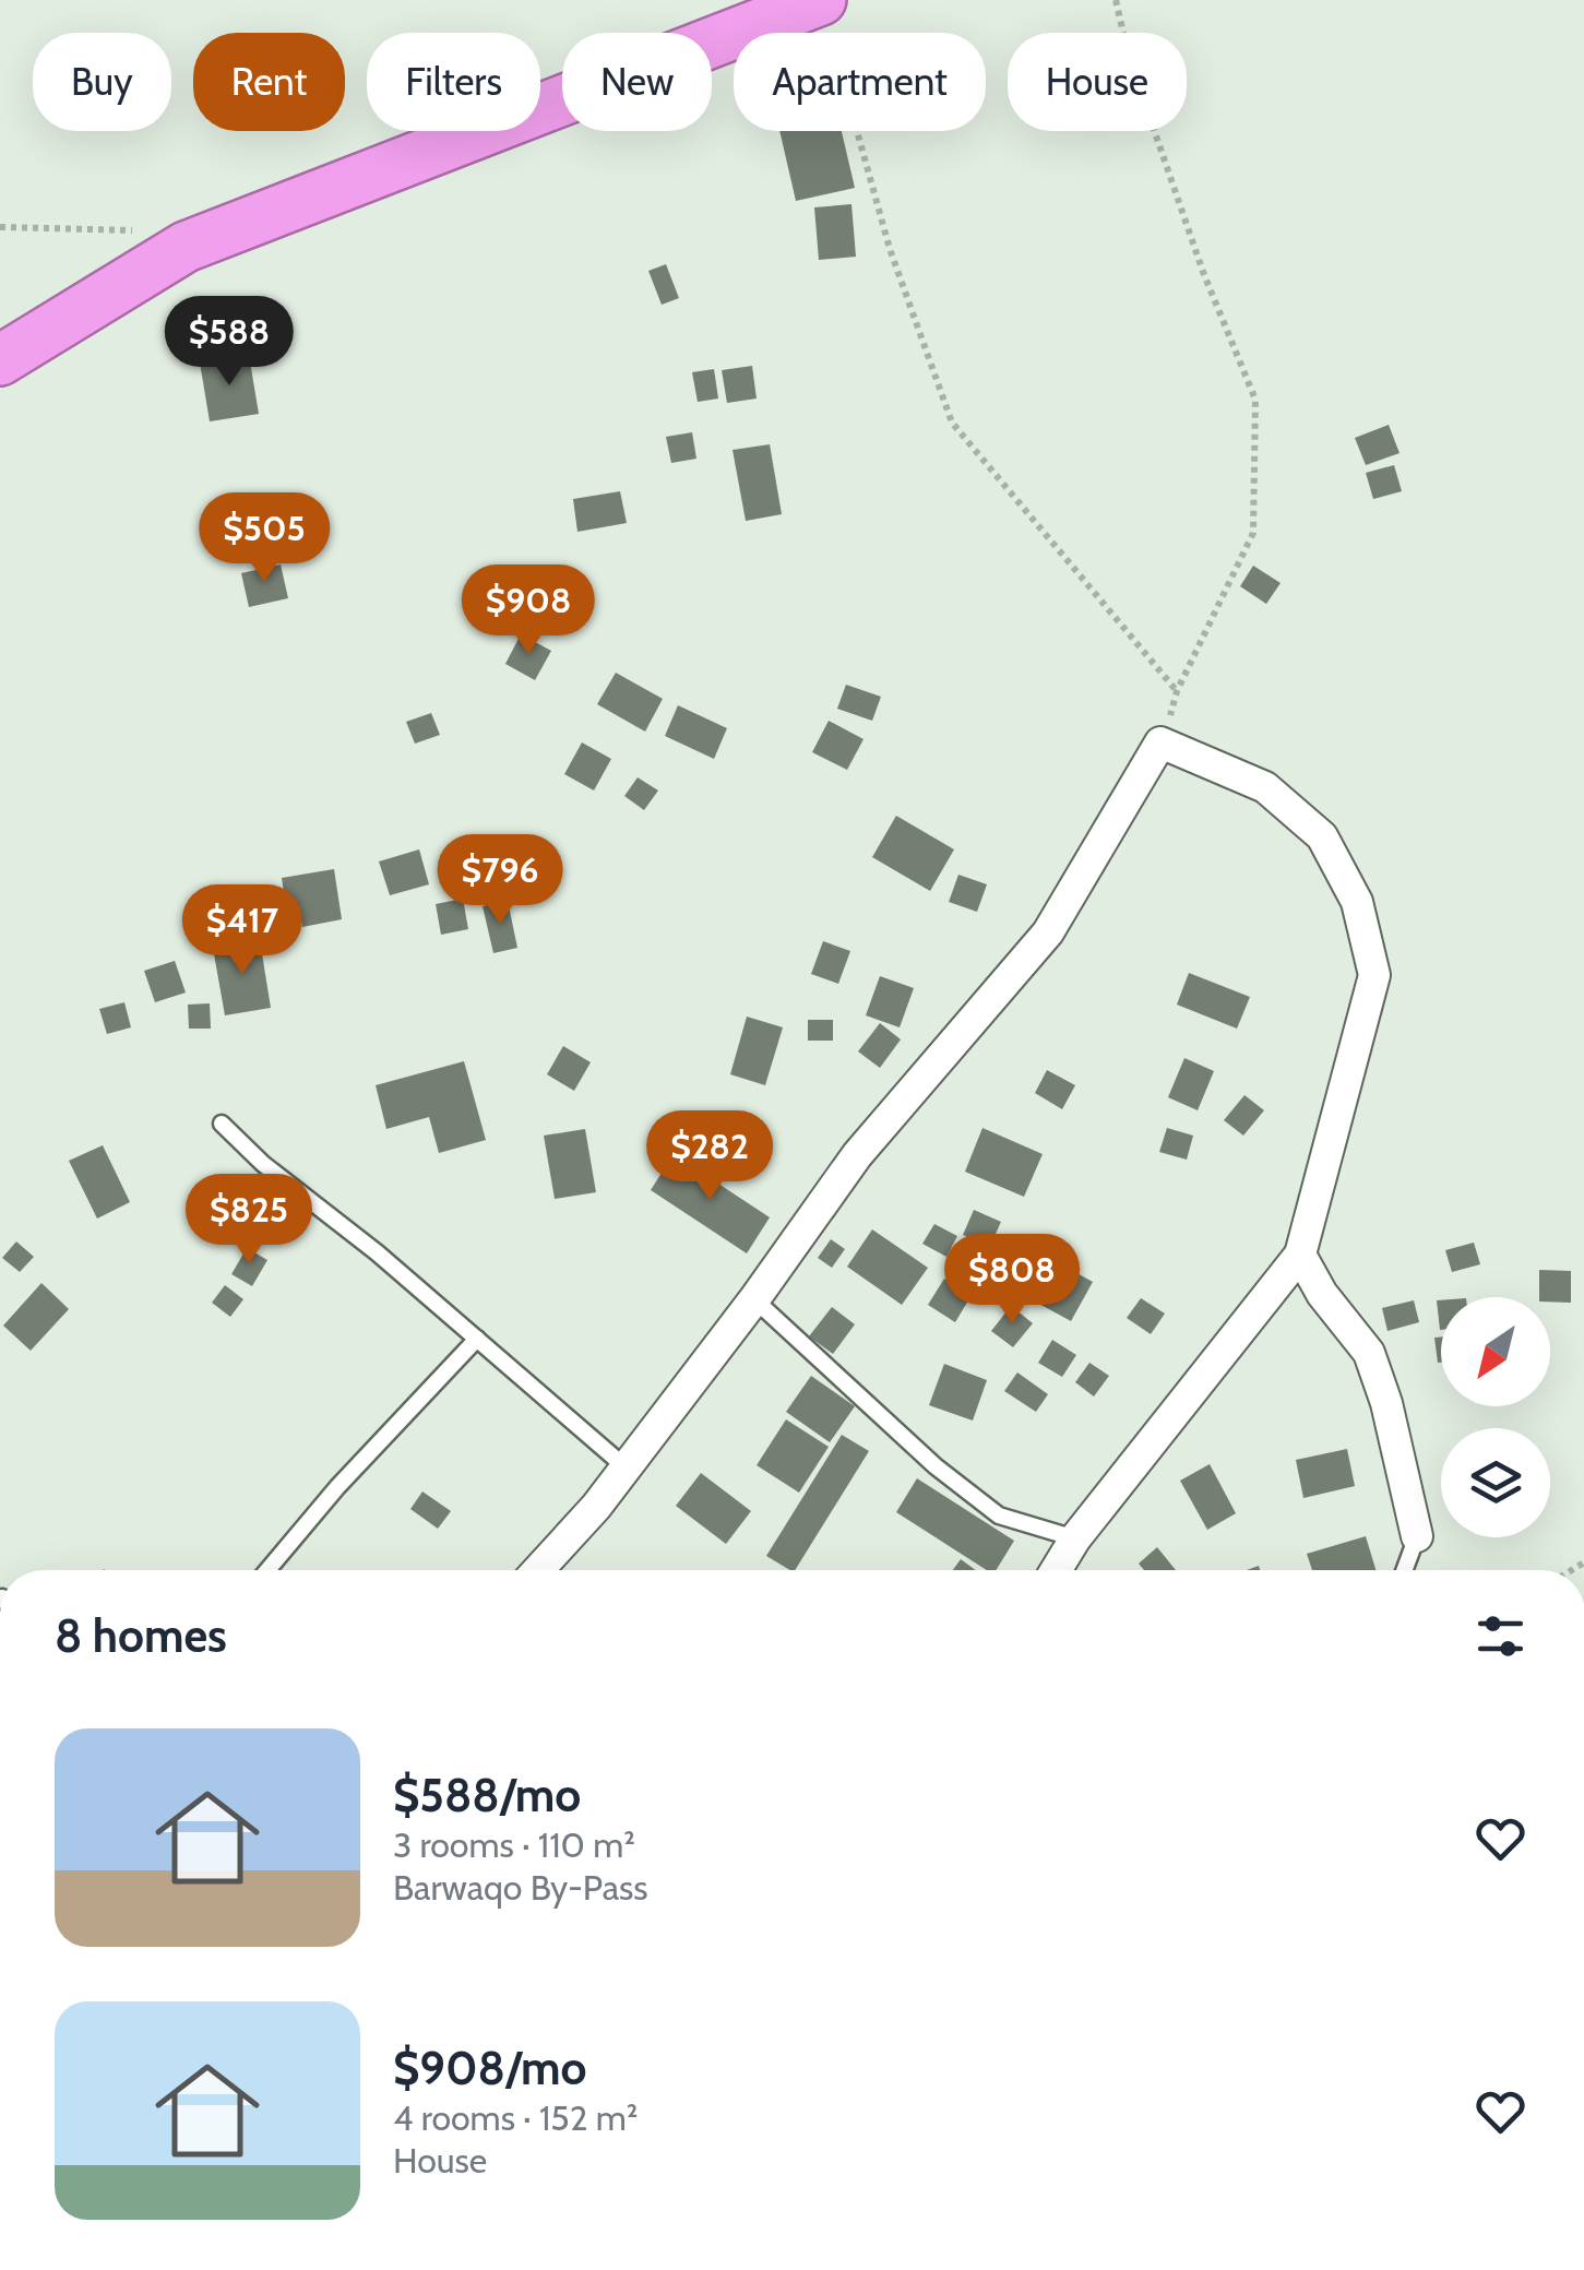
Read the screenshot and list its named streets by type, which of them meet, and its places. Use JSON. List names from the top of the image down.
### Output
{
  "north": "bottom left",
  "page": {
    "chip": [
      "Buy",
      "Rent",
      "Filters",
      "New",
      "Apartment",
      "House"
    ],
    "price": [
      "$588",
      "$505",
      "$908",
      "$796",
      "$417",
      "$282",
      "$825",
      "$808"
    ],
    "heading": "8 homes",
    "list": [
      {
        "name": "$588/mo",
        "note": "3 rooms · 110 m² · Barwaqo By-Pass"
      },
      {
        "name": "$908/mo",
        "note": "4 rooms · 152 m² · House"
      }
    ]
  }
}
